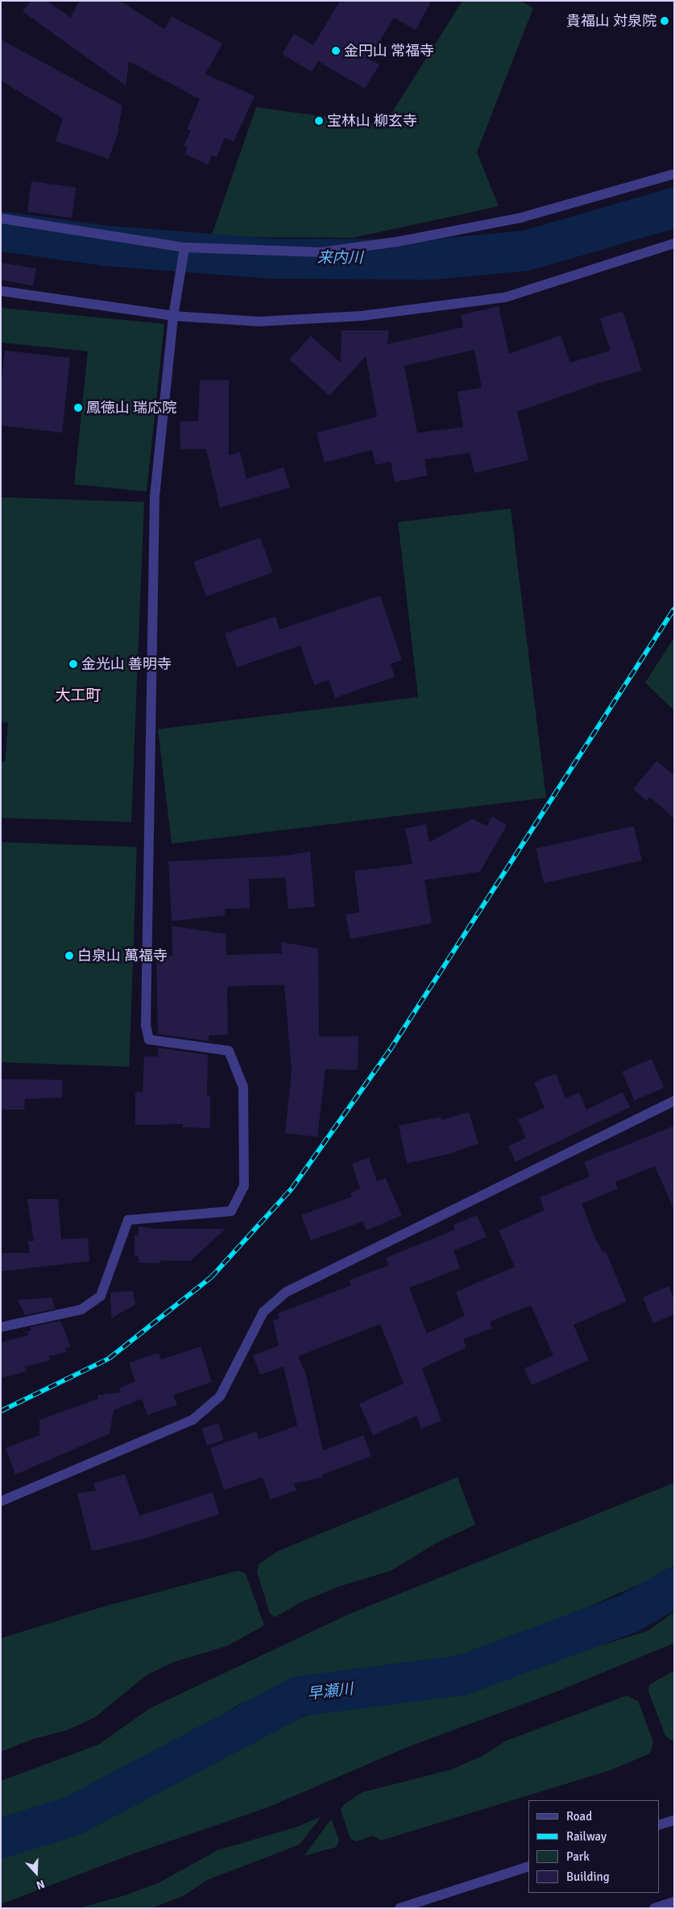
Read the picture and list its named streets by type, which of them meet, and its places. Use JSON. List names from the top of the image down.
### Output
{
  "districts": ["大工町"],
  "water": ["来内川", "早瀬川"],
  "places": [
    "貴福山 対泉院",
    "金円山 常福寺",
    "宝林山 柳玄寺",
    "鳳徳山 瑞応院",
    "金光山 善明寺",
    "白泉山 萬福寺"
  ],
  "legend": [
    "Road",
    "Railway",
    "Park",
    "Building"
  ],
  "north": "bottom"
}
